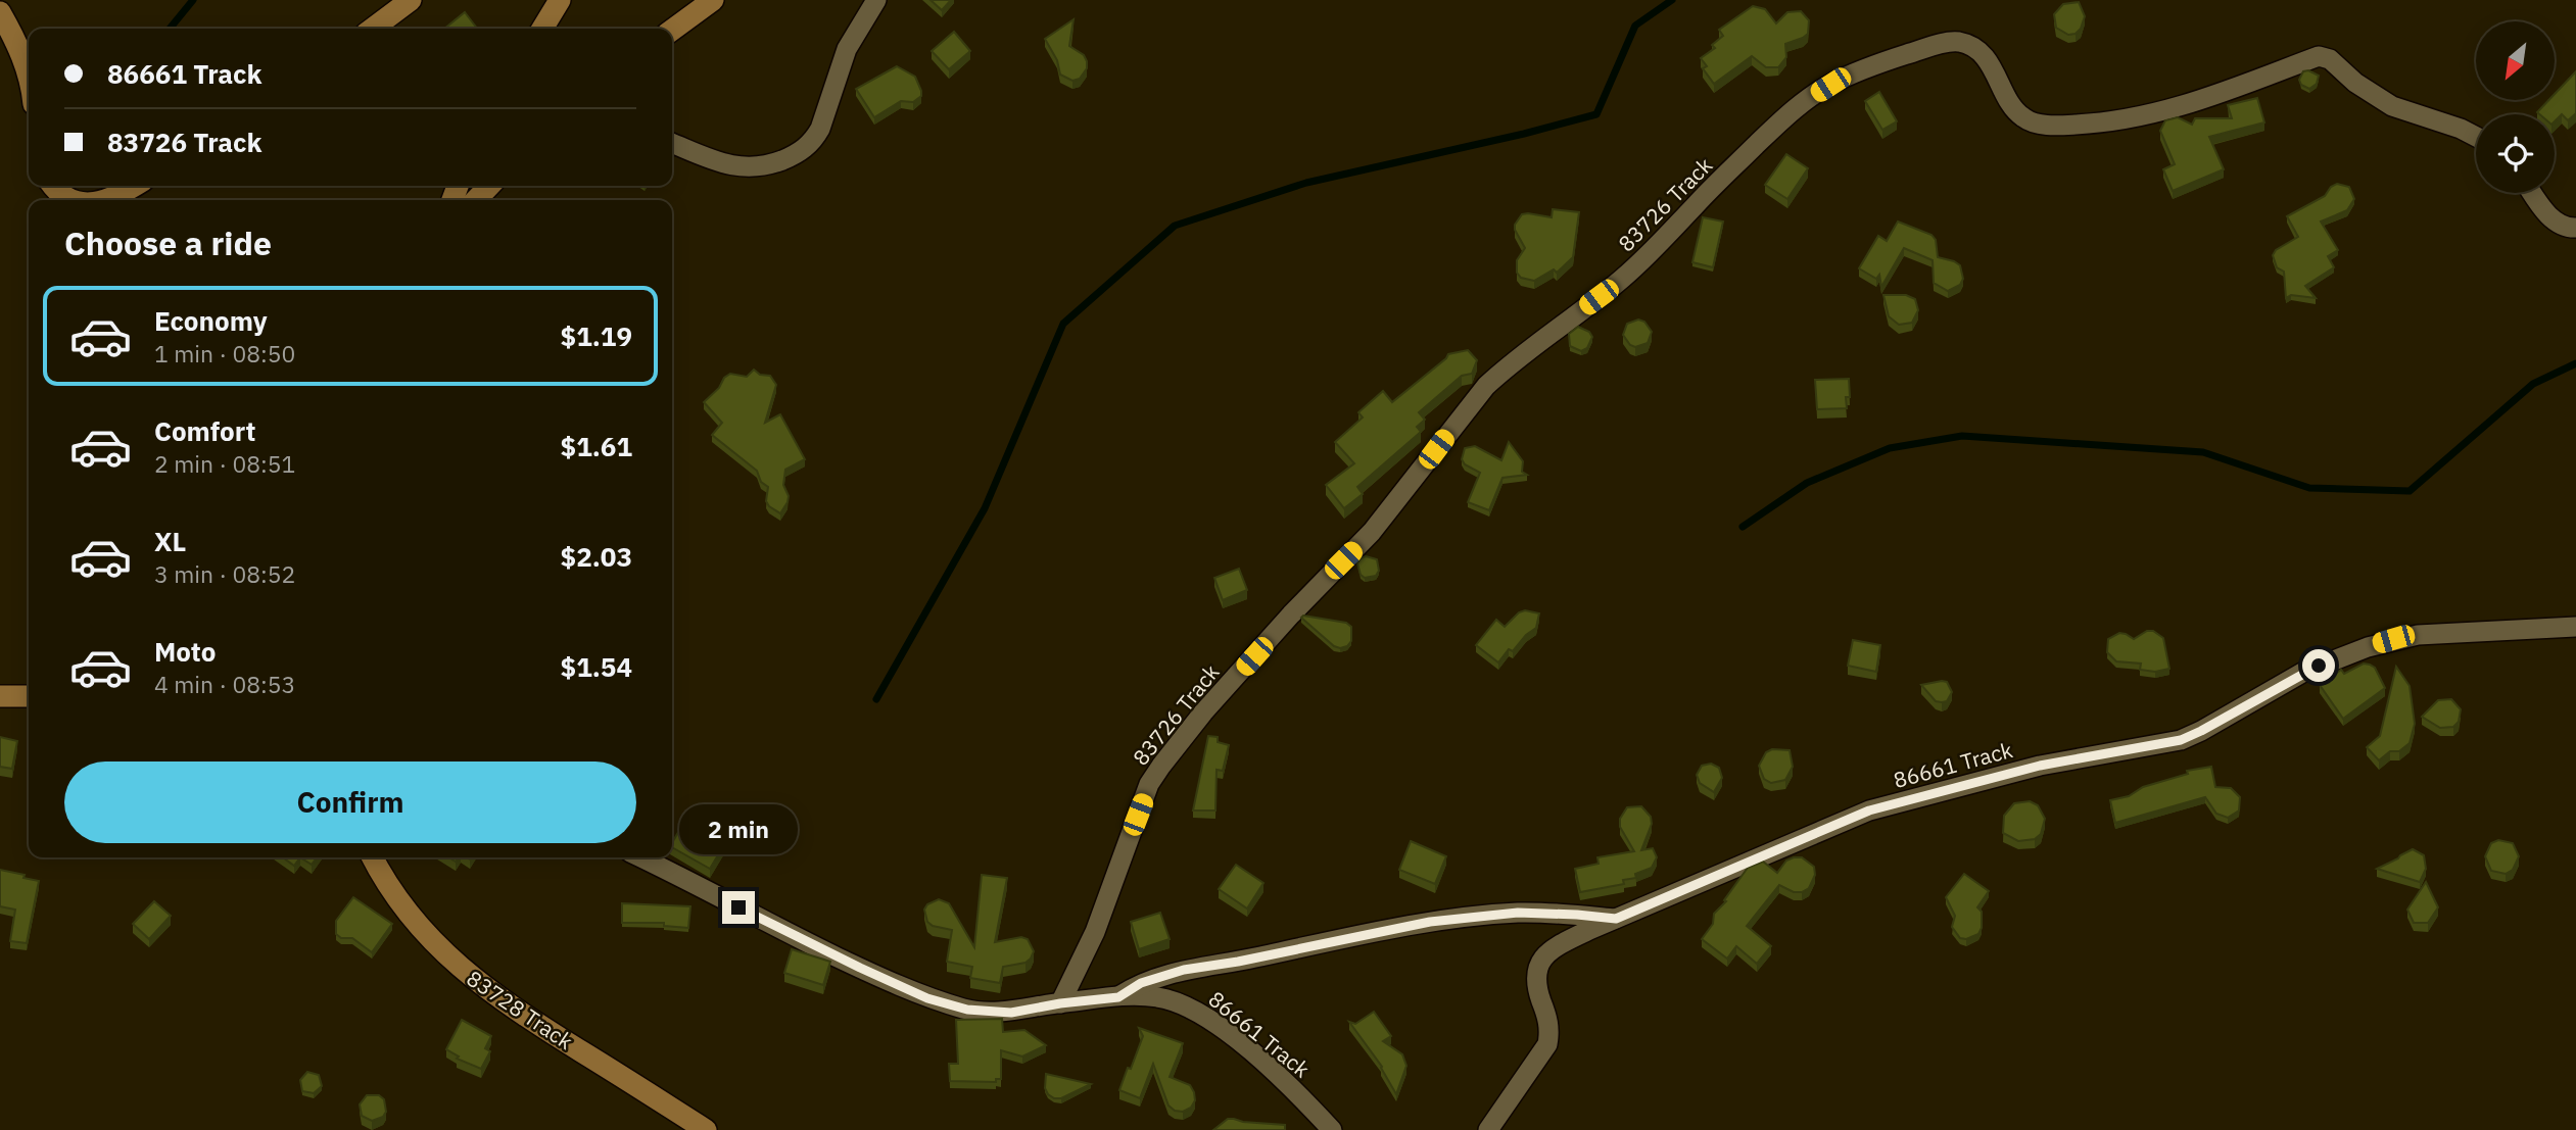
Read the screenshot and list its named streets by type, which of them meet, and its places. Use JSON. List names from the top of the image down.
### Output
{
  "streets": {
    "street": ["83726 Track", "86661 Track", "83728 Track"]
  },
  "crossings": [
    ["83726 Track", "86661 Track"]
  ],
  "north": "bottom left",
  "page": {
    "banner": ["86661 Track", "83726 Track"],
    "heading": "Choose a ride",
    "list": [
      {
        "name": "Economy",
        "note": "1 min · 08:50",
        "value": "$1.19"
      },
      {
        "name": "Comfort",
        "note": "2 min · 08:51",
        "value": "$1.61"
      },
      {
        "name": "XL",
        "note": "3 min · 08:52",
        "value": "$2.03"
      },
      {
        "name": "Moto",
        "note": "4 min · 08:53",
        "value": "$1.54"
      }
    ],
    "buttons": "Confirm",
    "bubble": "2 min"
  }
}
